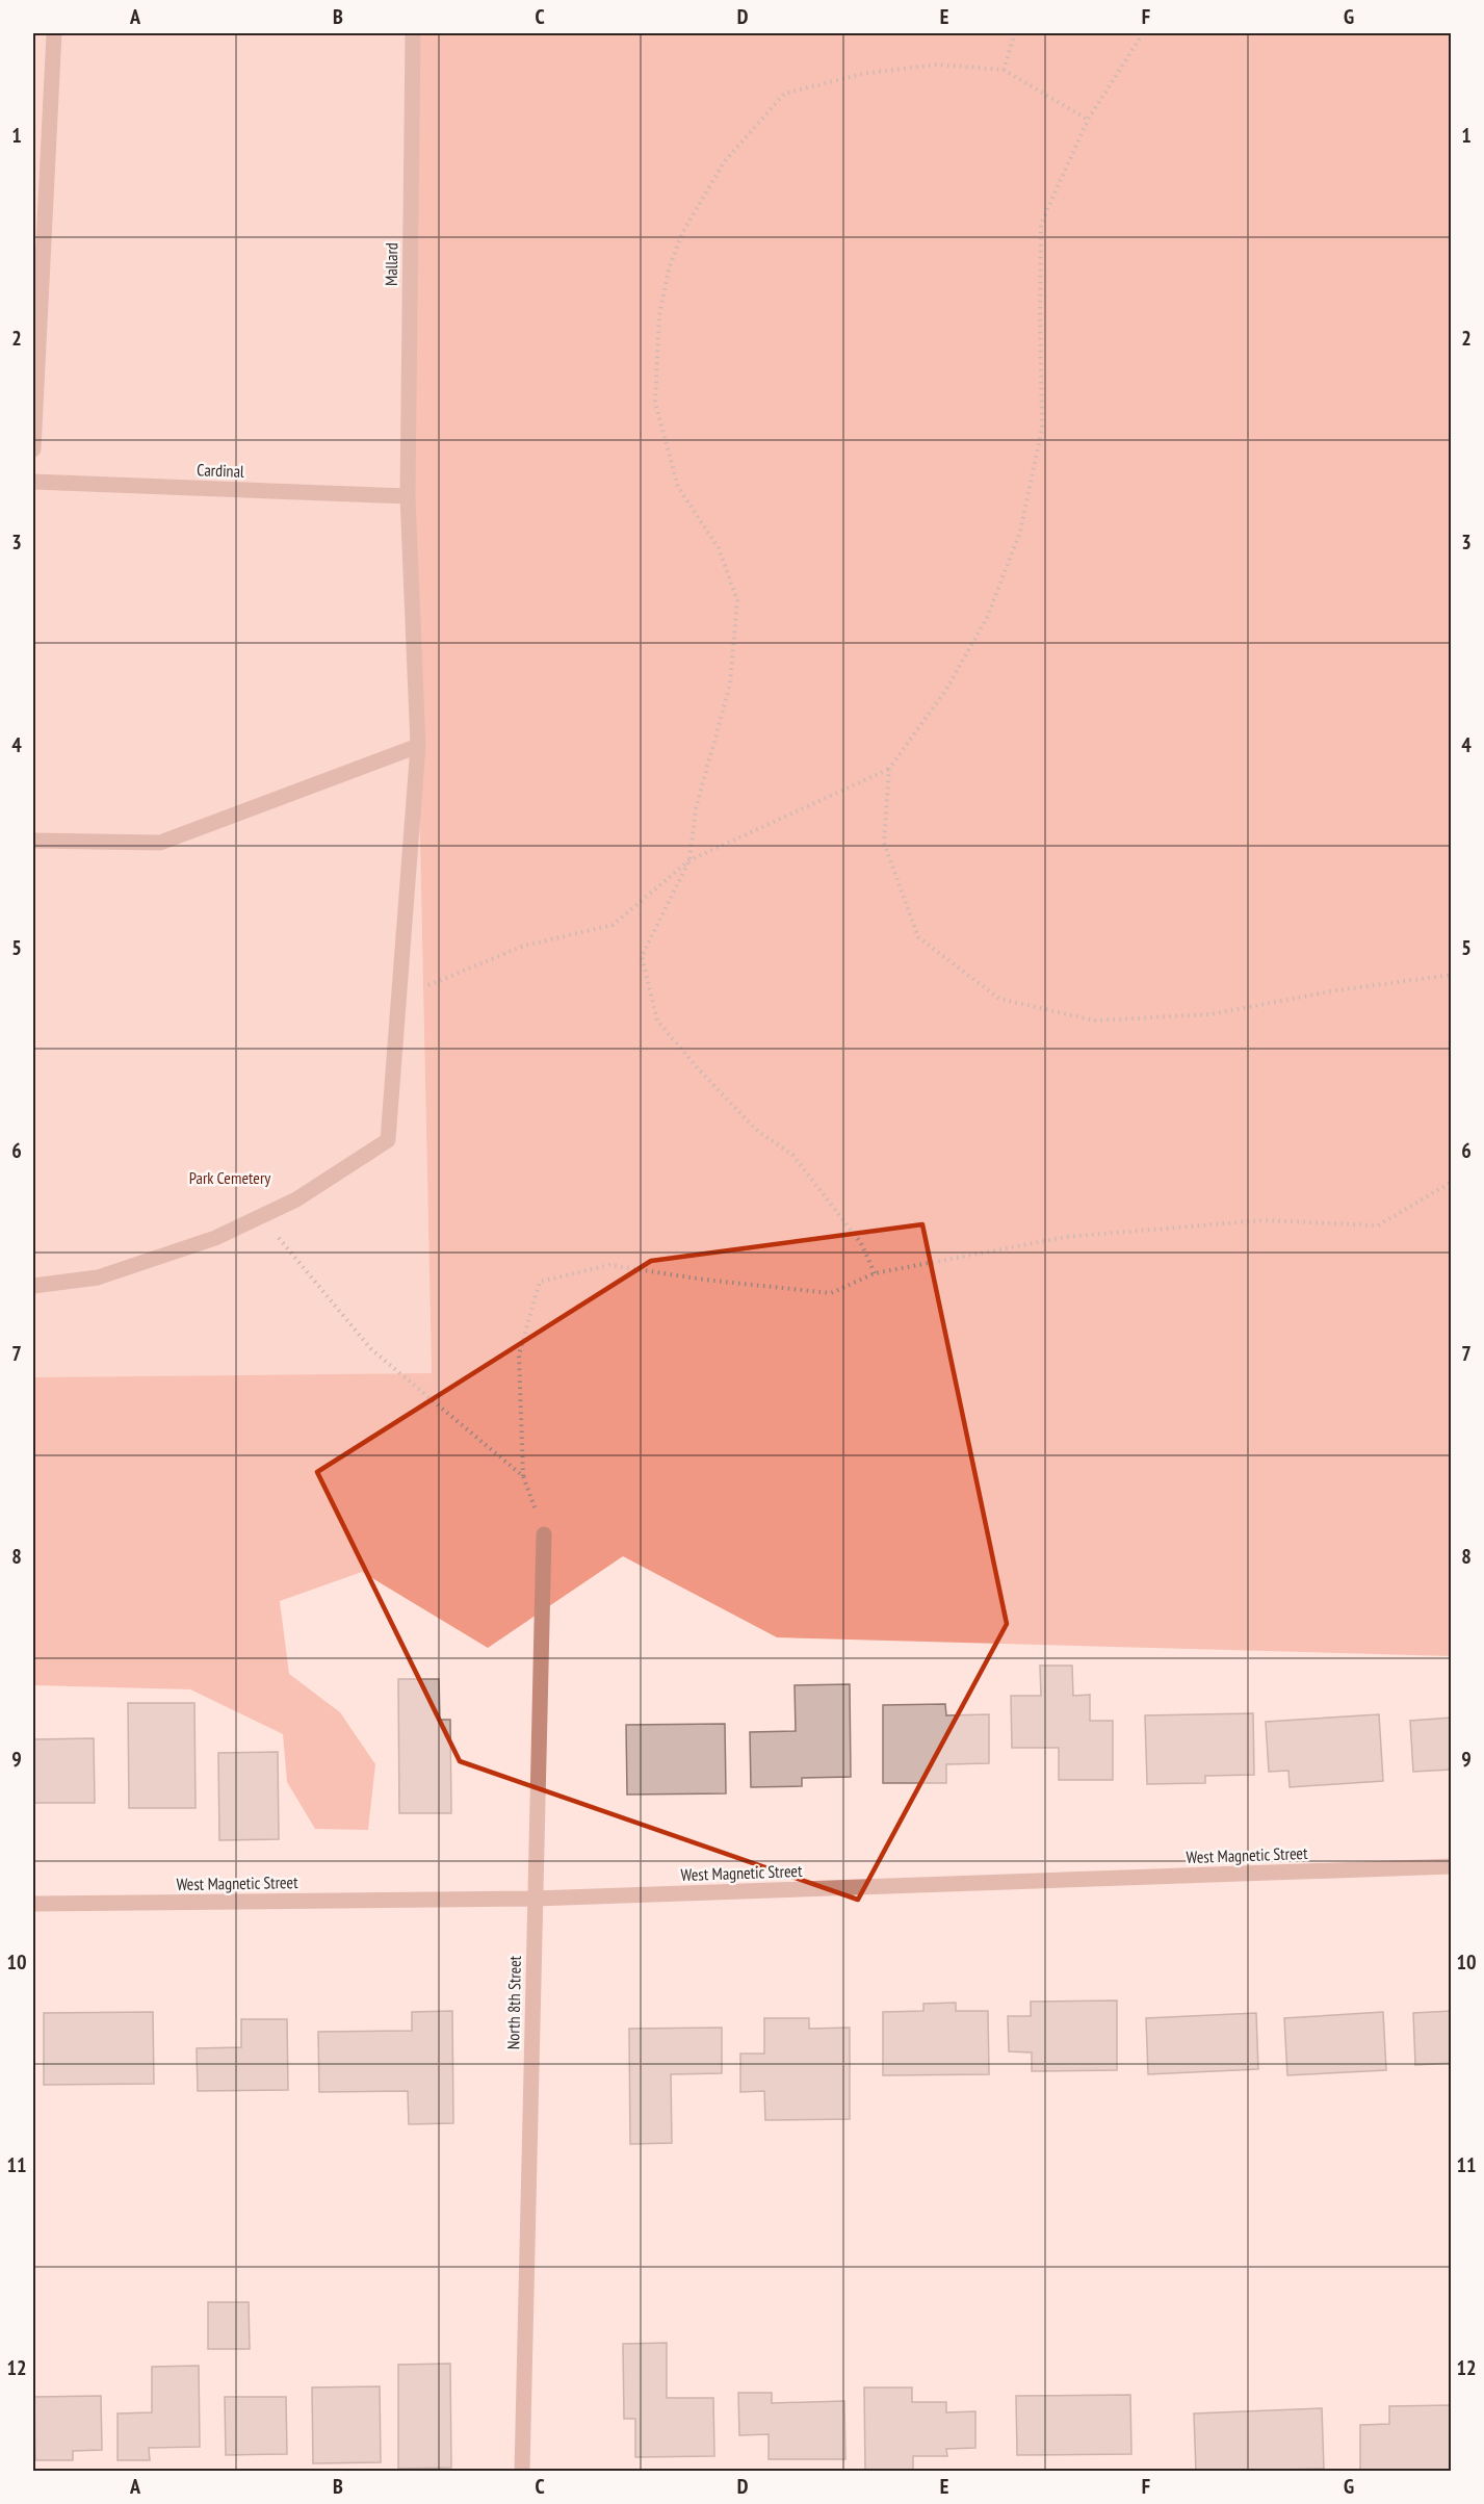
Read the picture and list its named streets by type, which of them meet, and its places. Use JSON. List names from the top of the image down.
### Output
{
  "streets": {
    "street": [
      "Mallard",
      "Cardinal",
      "West Magnetic Street",
      "North 8th Street"
    ]
  },
  "crossings": [
    ["Mallard", "Cardinal"],
    ["West Magnetic Street", "North 8th Street"]
  ],
  "parks": ["Park Cemetery"],
  "grid": {
    "columns": [
      "A",
      "B",
      "C",
      "D",
      "E",
      "F",
      "G"
    ],
    "rows": [
      "1",
      "2",
      "3",
      "4",
      "5",
      "6",
      "7",
      "8",
      "9",
      "10",
      "11",
      "12"
    ]
  }
}
